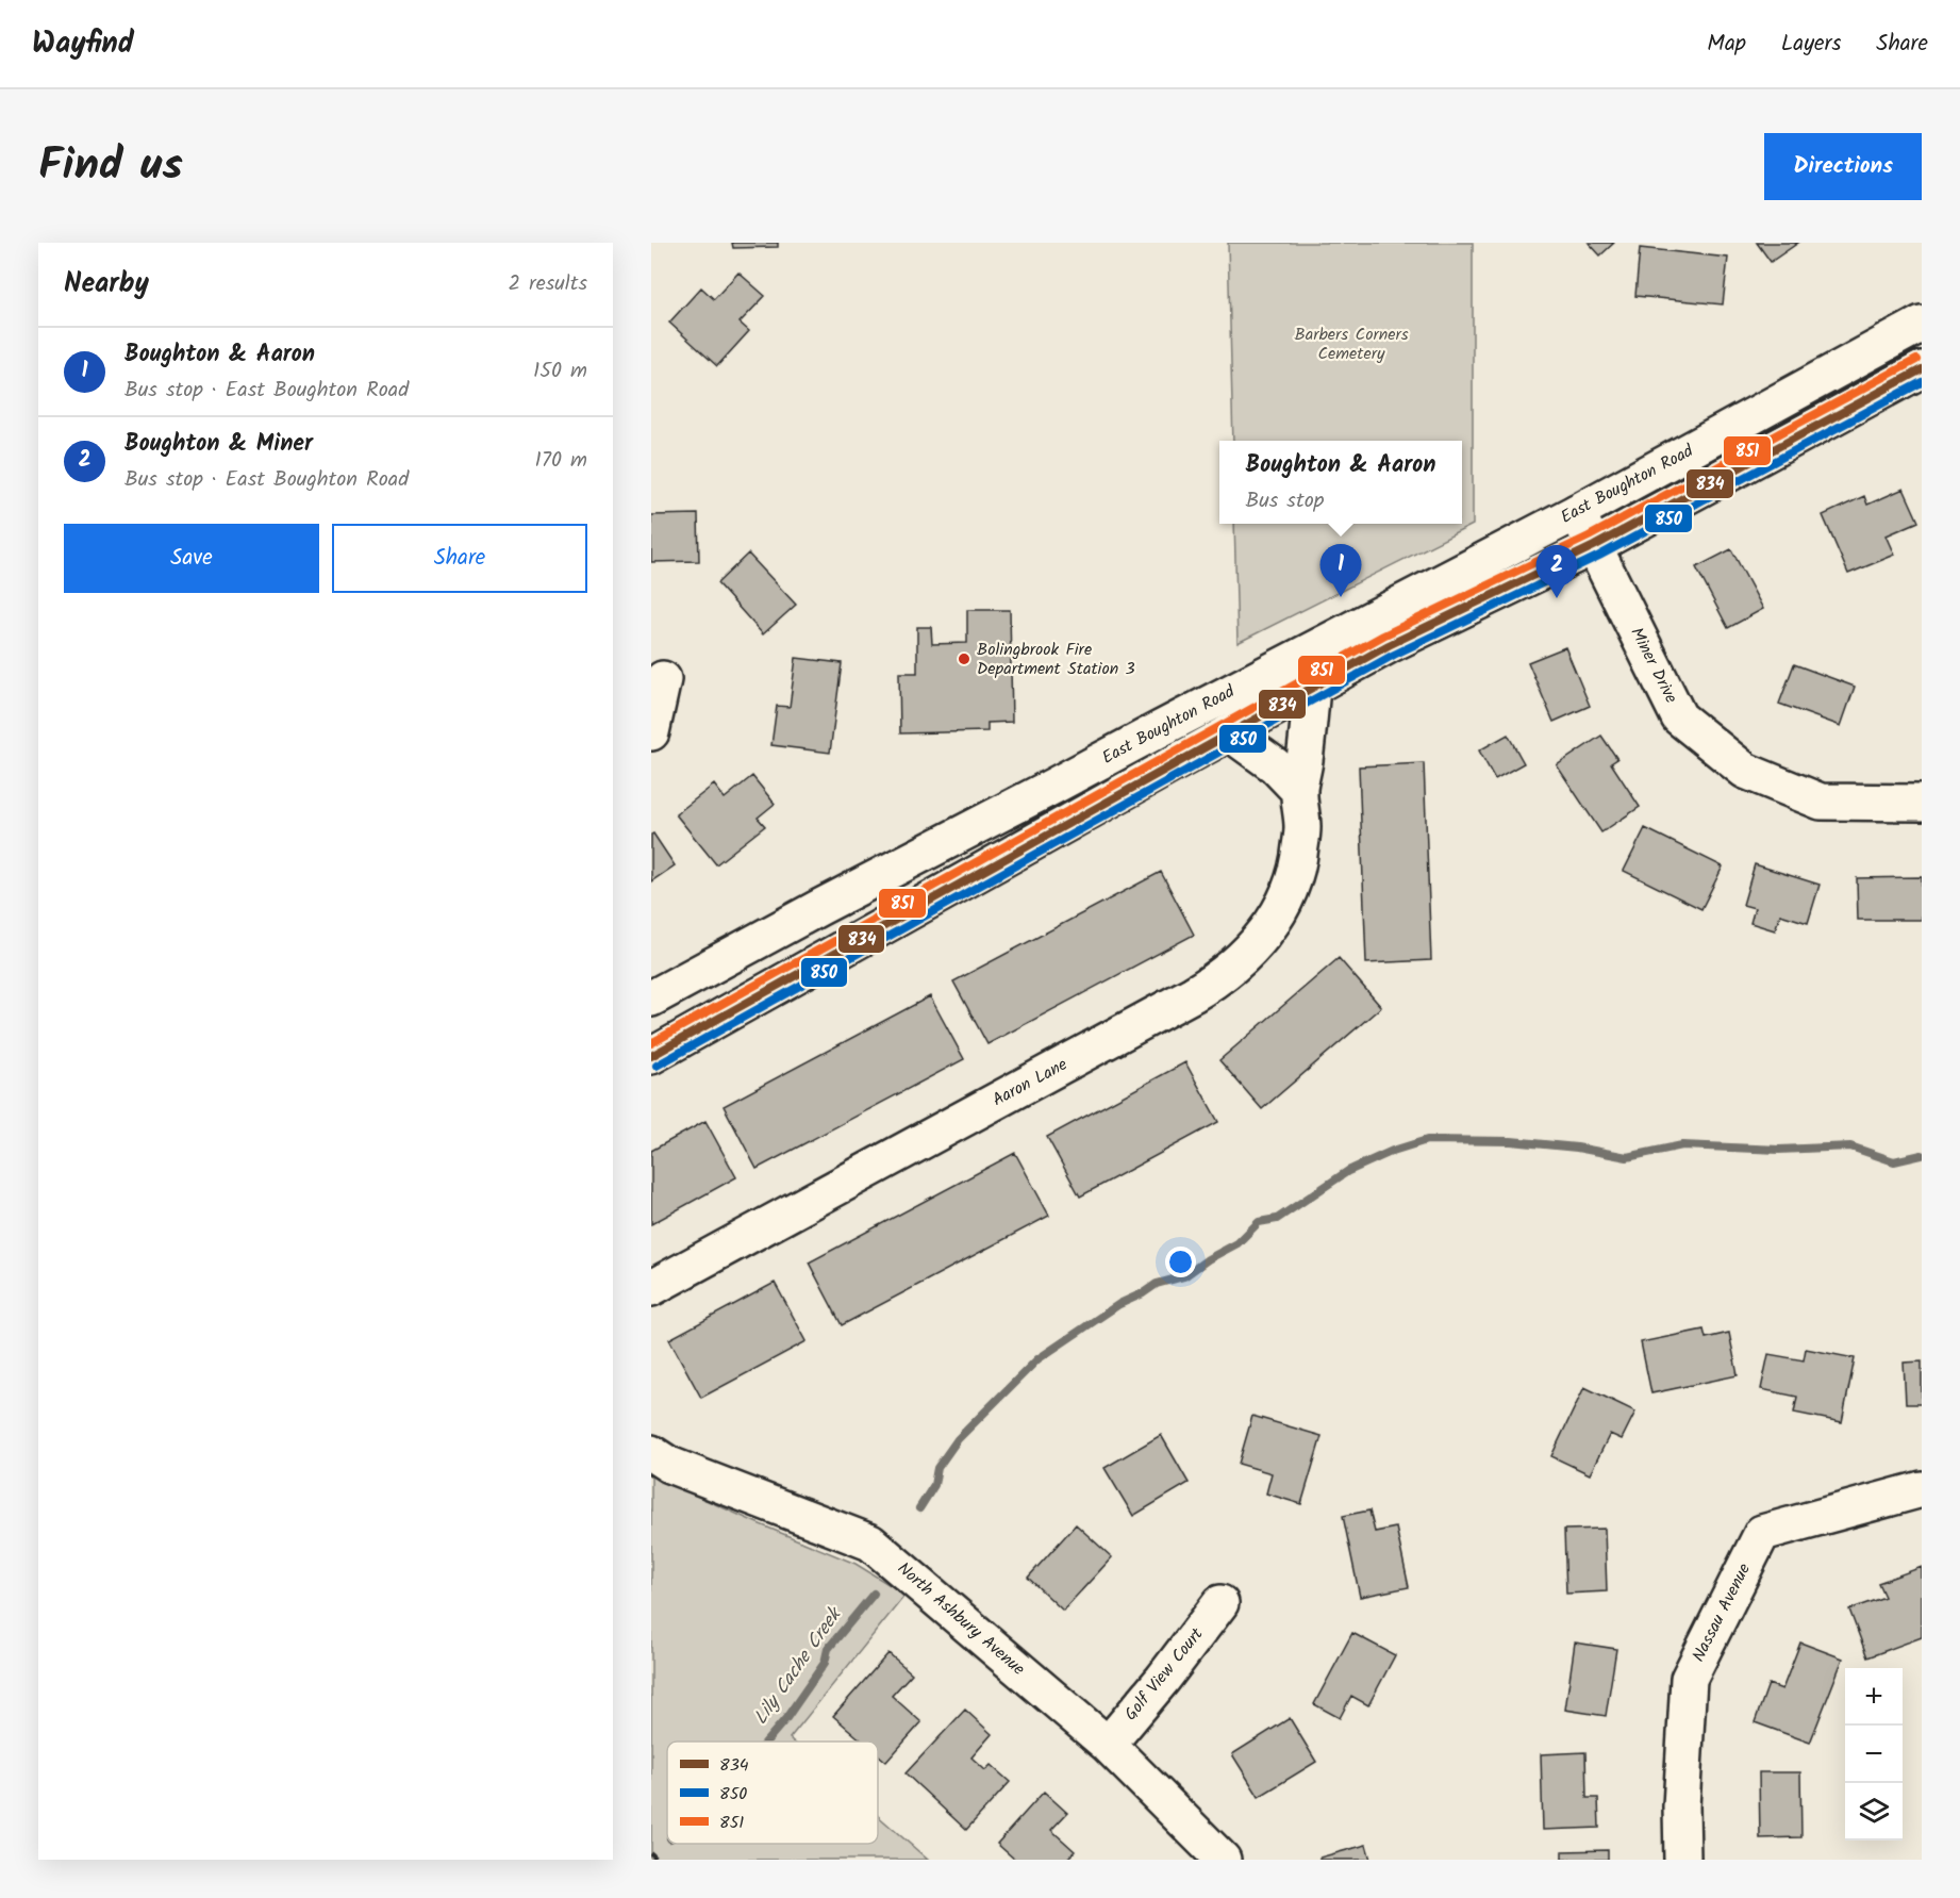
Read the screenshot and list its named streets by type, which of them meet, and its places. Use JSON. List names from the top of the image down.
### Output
{
  "streets": {
    "street": [
      "East Boughton Road",
      "Miner Drive",
      "Aaron Lane",
      "Nassau Avenue",
      "North Ashbury Avenue",
      "Golf View Court"
    ]
  },
  "crossings": [
    ["East Boughton Road", "Miner Drive"],
    ["East Boughton Road", "Aaron Lane"],
    ["North Ashbury Avenue", "Golf View Court"]
  ],
  "water": ["Lily Cache Creek"],
  "parks": ["Barbers Corners Cemetery"],
  "places": ["Bolingbrook Fire Department Station 3"],
  "lines": ["transit line 851", "transit line 834", "transit line 850"],
  "legend": ["834", "850", "851"],
  "page": {
    "header": "Wayfind",
    "nav": ["Map", "Layers", "Share"],
    "title": "Find us",
    "buttons": [
      "Directions",
      ["Save", "Share"]
    ],
    "heading": ["Nearby", "2 results"],
    "list": [
      {
        "mark": "1",
        "name": "Boughton & Aaron",
        "note": "Bus stop · East Boughton Road",
        "value": "150 m"
      },
      {
        "mark": "2",
        "name": "Boughton & Miner",
        "note": "Bus stop · East Boughton Road",
        "value": "170 m"
      }
    ],
    "popup": ["Boughton & Aaron", "Bus stop"],
    "pins": ["1", "2"],
    "map_buttons": ["+", "−"]
  }
}
